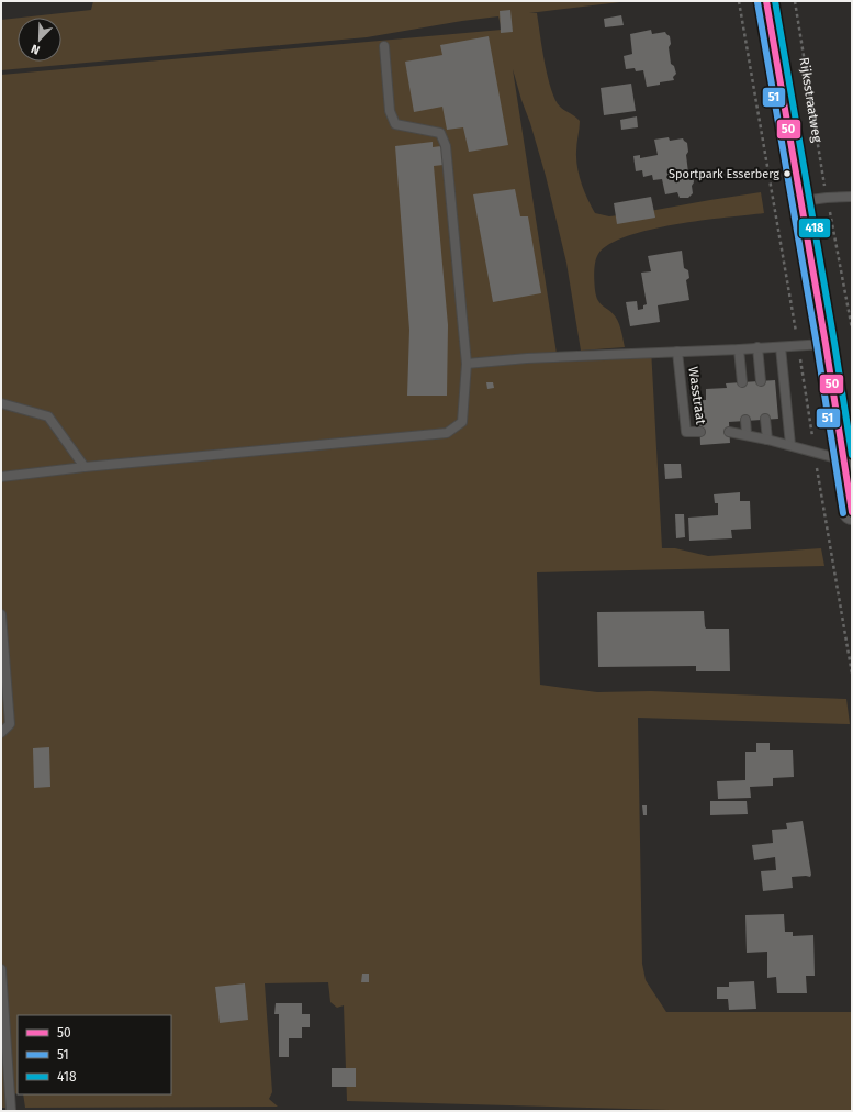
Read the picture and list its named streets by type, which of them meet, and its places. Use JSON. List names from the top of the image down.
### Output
{
  "streets": {
    "main road": ["Rijksstraatweg"],
    "lane": ["Wasstraat"]
  },
  "places": ["Sportpark Esserberg"],
  "lines": ["transit line 50", "transit line 418", "transit line 51"],
  "legend": ["50", "51", "418"],
  "north": "bottom left"
}
